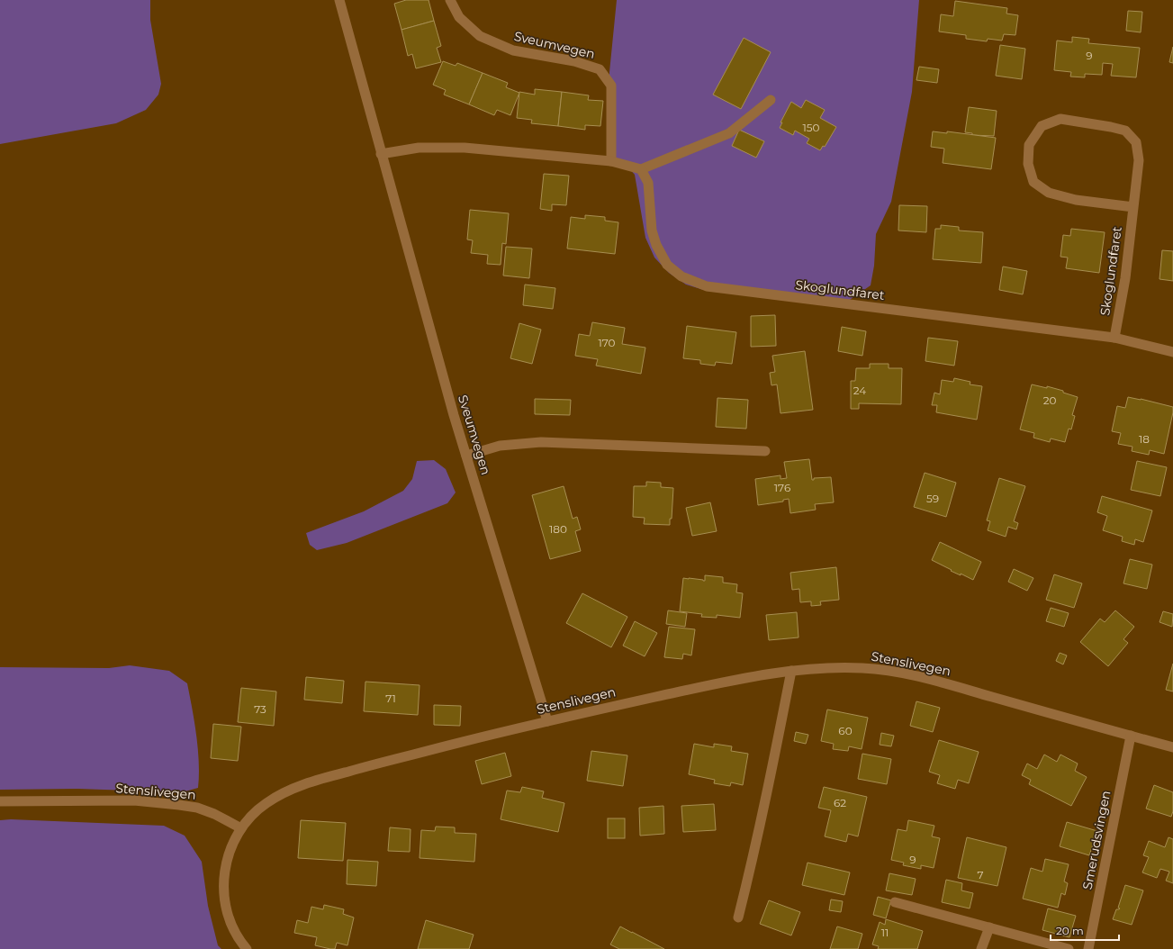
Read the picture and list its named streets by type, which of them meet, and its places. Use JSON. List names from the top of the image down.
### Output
{
  "streets": {
    "street": [
      "Sveumvegen",
      "Skoglundfaret",
      "Stenslivegen",
      "Smerudsvingen"
    ]
  },
  "crossings": [
    ["Sveumvegen", "Stenslivegen"],
    ["Stenslivegen", "Smerudsvingen"]
  ],
  "house_numbers": [
    "9",
    "150",
    "170",
    "24",
    "20",
    "18",
    "176",
    "59",
    "180",
    "71",
    "73",
    "60",
    "62",
    "9",
    "7",
    "11"
  ],
  "scale_bar": "20 m"
}
